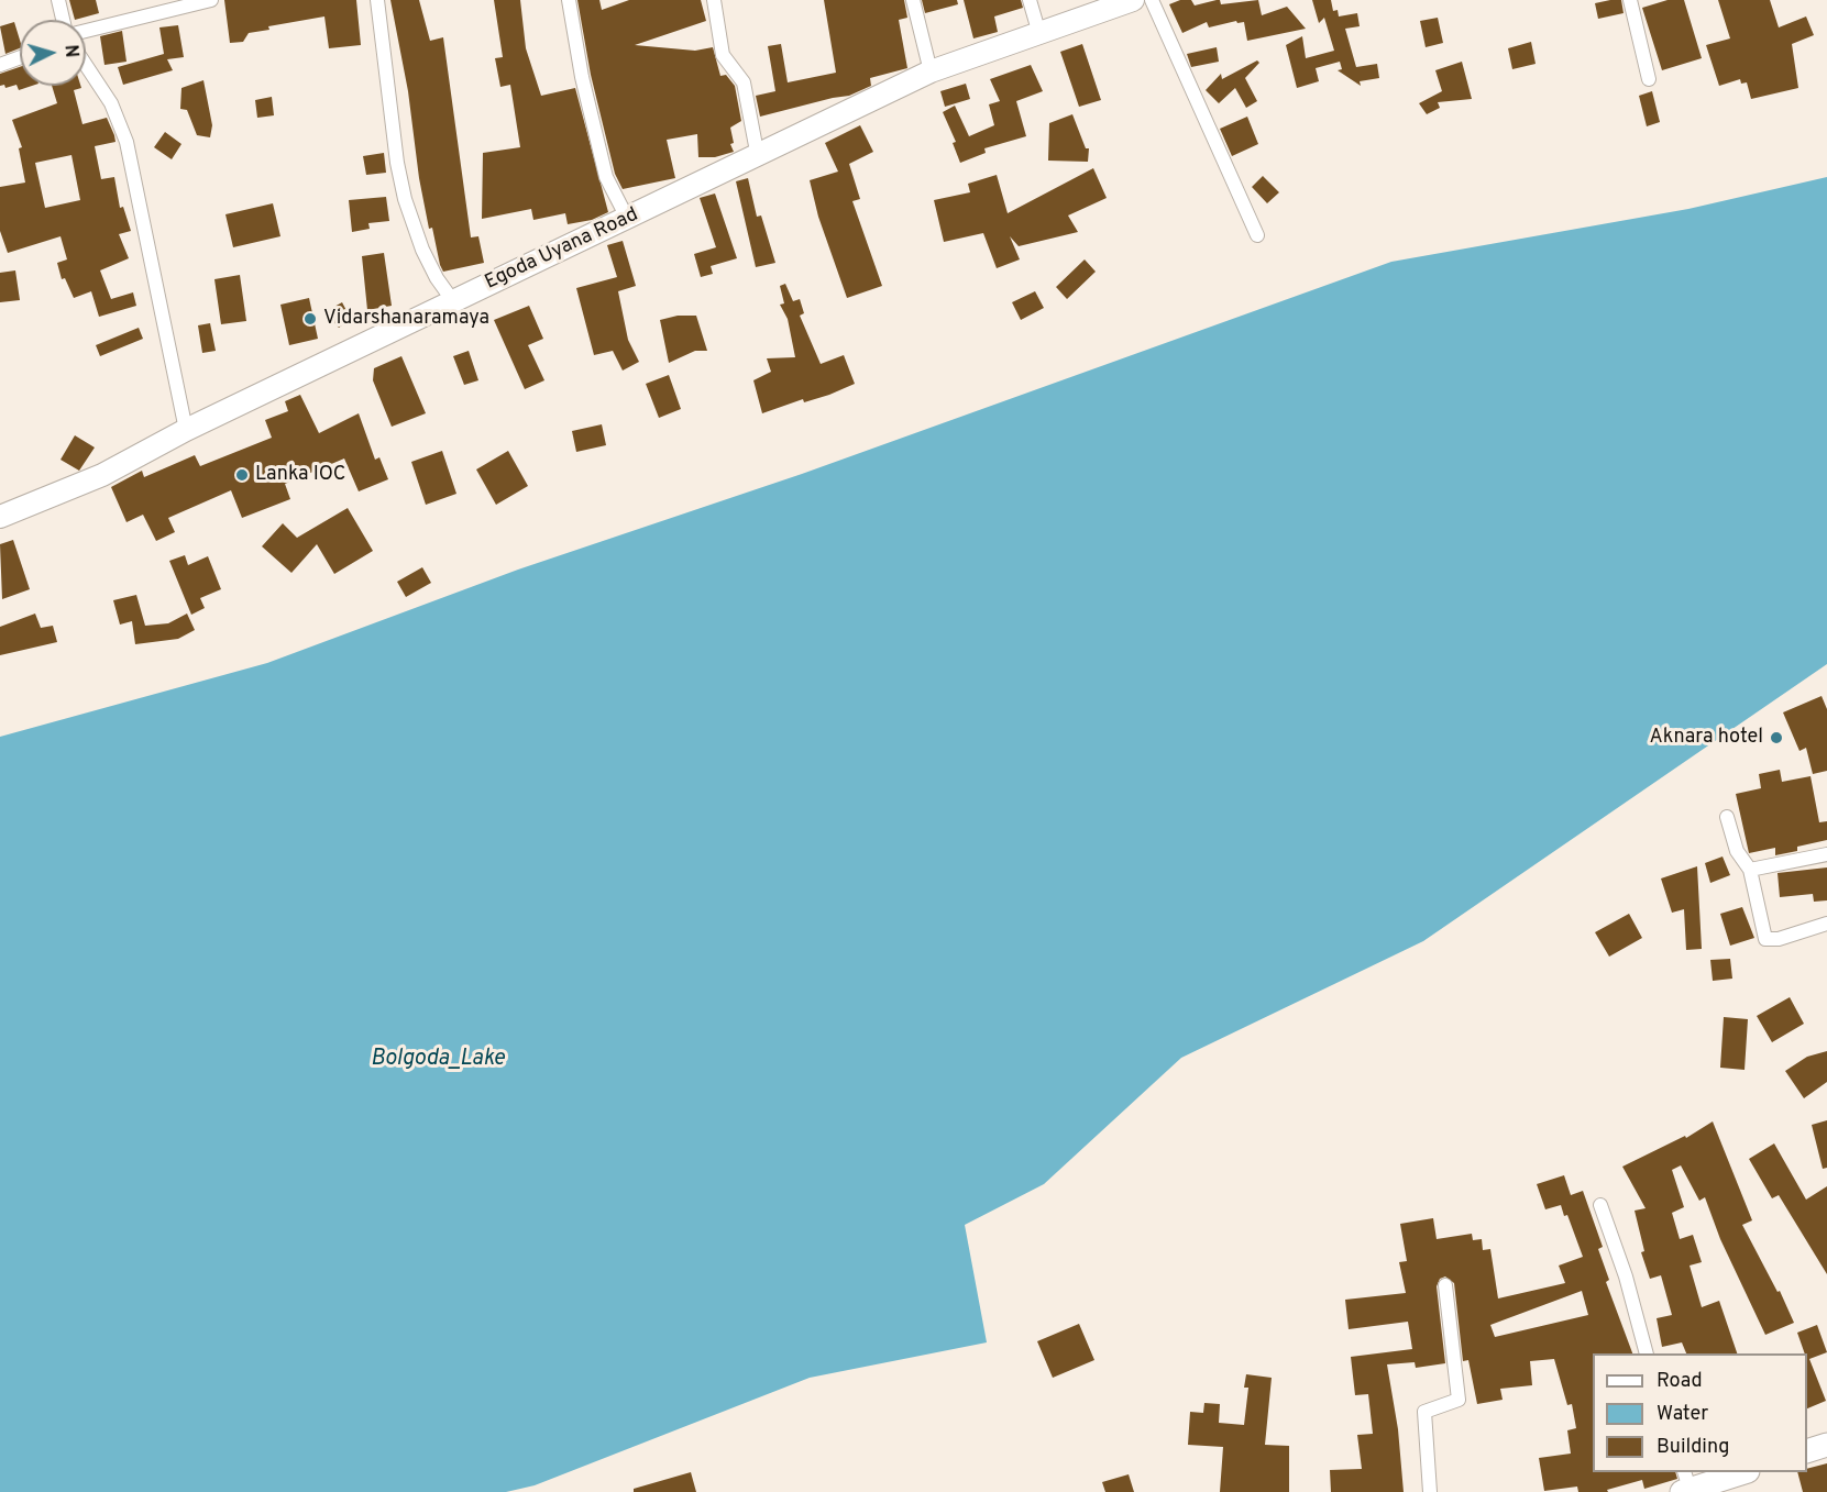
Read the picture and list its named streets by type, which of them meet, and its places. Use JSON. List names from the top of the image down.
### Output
{
  "streets": {
    "main road": ["Egoda Uyana Road"]
  },
  "water": ["Bolgoda_Lake"],
  "places": ["Vidarshanaramaya", "Lanka IOC", "Aknara hotel"],
  "legend": ["Road", "Water", "Building"],
  "north": "right"
}
